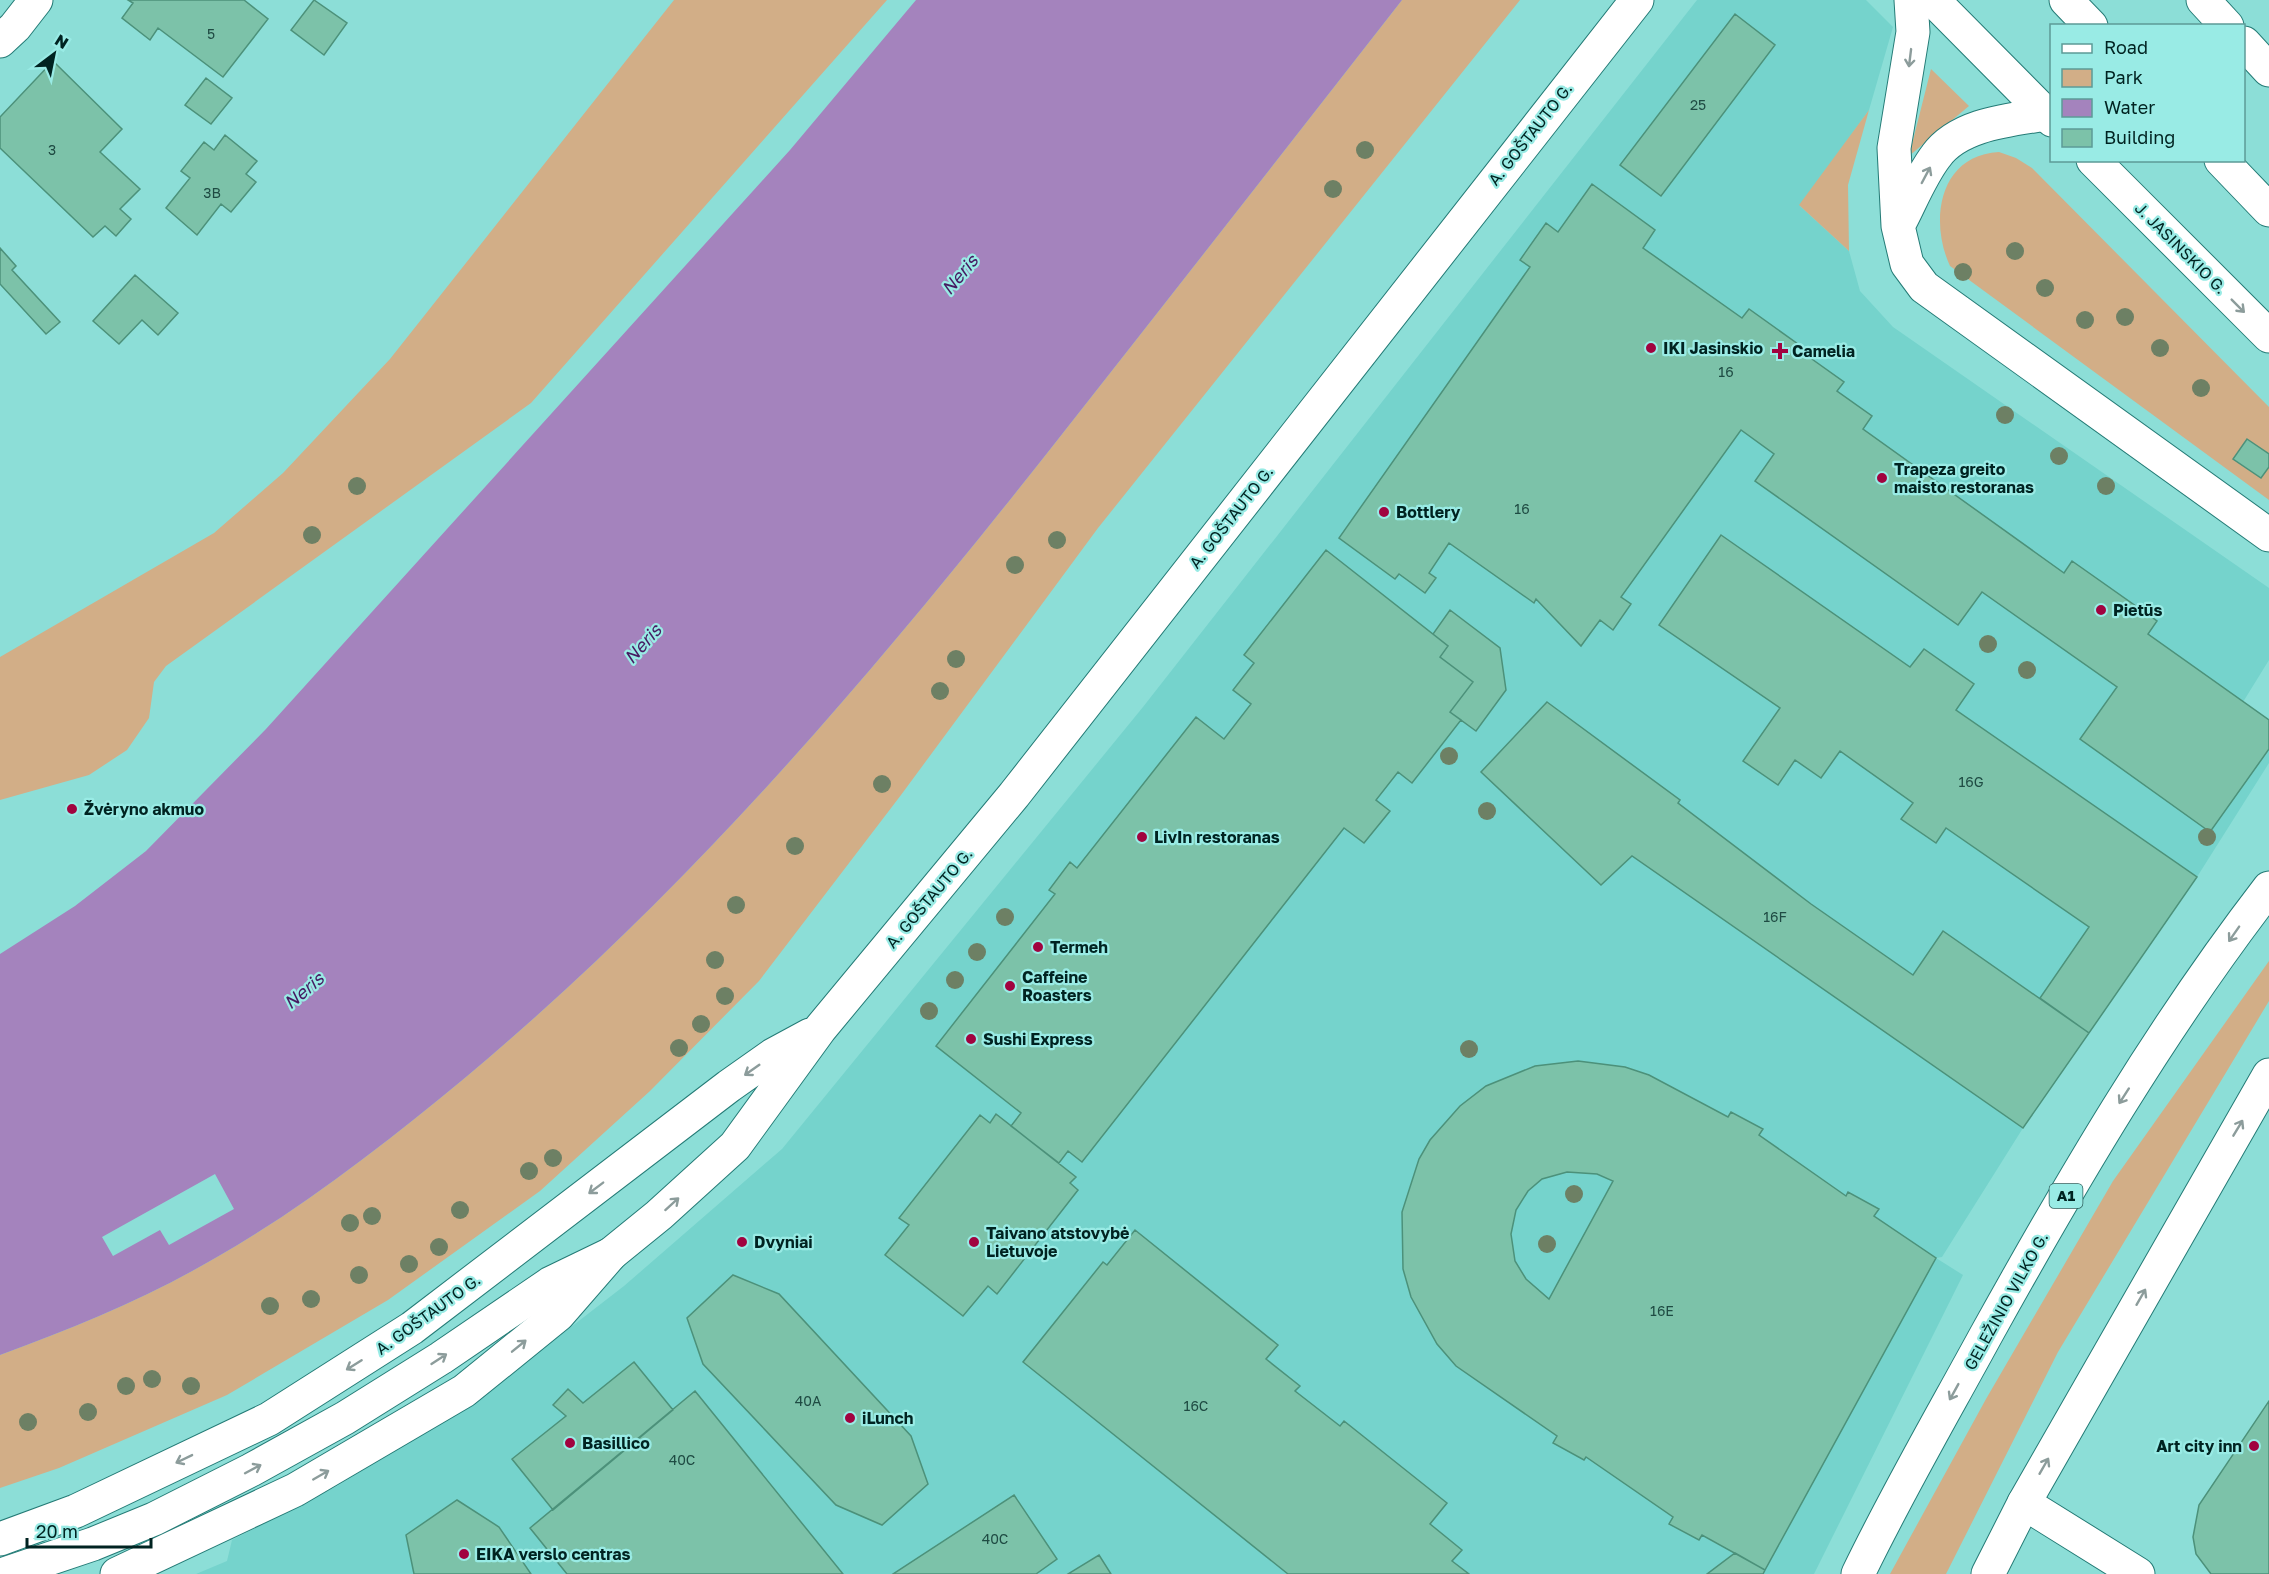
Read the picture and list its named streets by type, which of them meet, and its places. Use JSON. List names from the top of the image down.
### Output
{
  "streets": {
    "main road": [
      "A. GOŠTAUTO G.",
      "J. JASINSKIO G.",
      "A1",
      "GELEŽINIO VILKO G."
    ]
  },
  "water": ["Neris"],
  "places": {
    "other": [
      "IKI Jasinskio",
      "Trapeza greito maisto restoranas",
      "Bottlery",
      "Pietūs",
      "Žvėryno akmuo",
      "LivIn restoranas",
      "Termeh",
      "Caffeine Roasters",
      "Sushi Express",
      "Dvyniai",
      "Taivano atstovybė Lietuvoje",
      "iLunch",
      "Basillico",
      "Art city inn",
      "EIKA verslo centras"
    ],
    "health": ["Camelia"]
  },
  "house_numbers": [
    "5",
    "25",
    "3",
    "3B",
    "16",
    "16",
    "16G",
    "16F",
    "16E",
    "40A",
    "16C",
    "40C",
    "40C"
  ],
  "legend": [
    "Road",
    "Park",
    "Water",
    "Building"
  ],
  "scale_bar": "20 m",
  "north": "top right"
}
